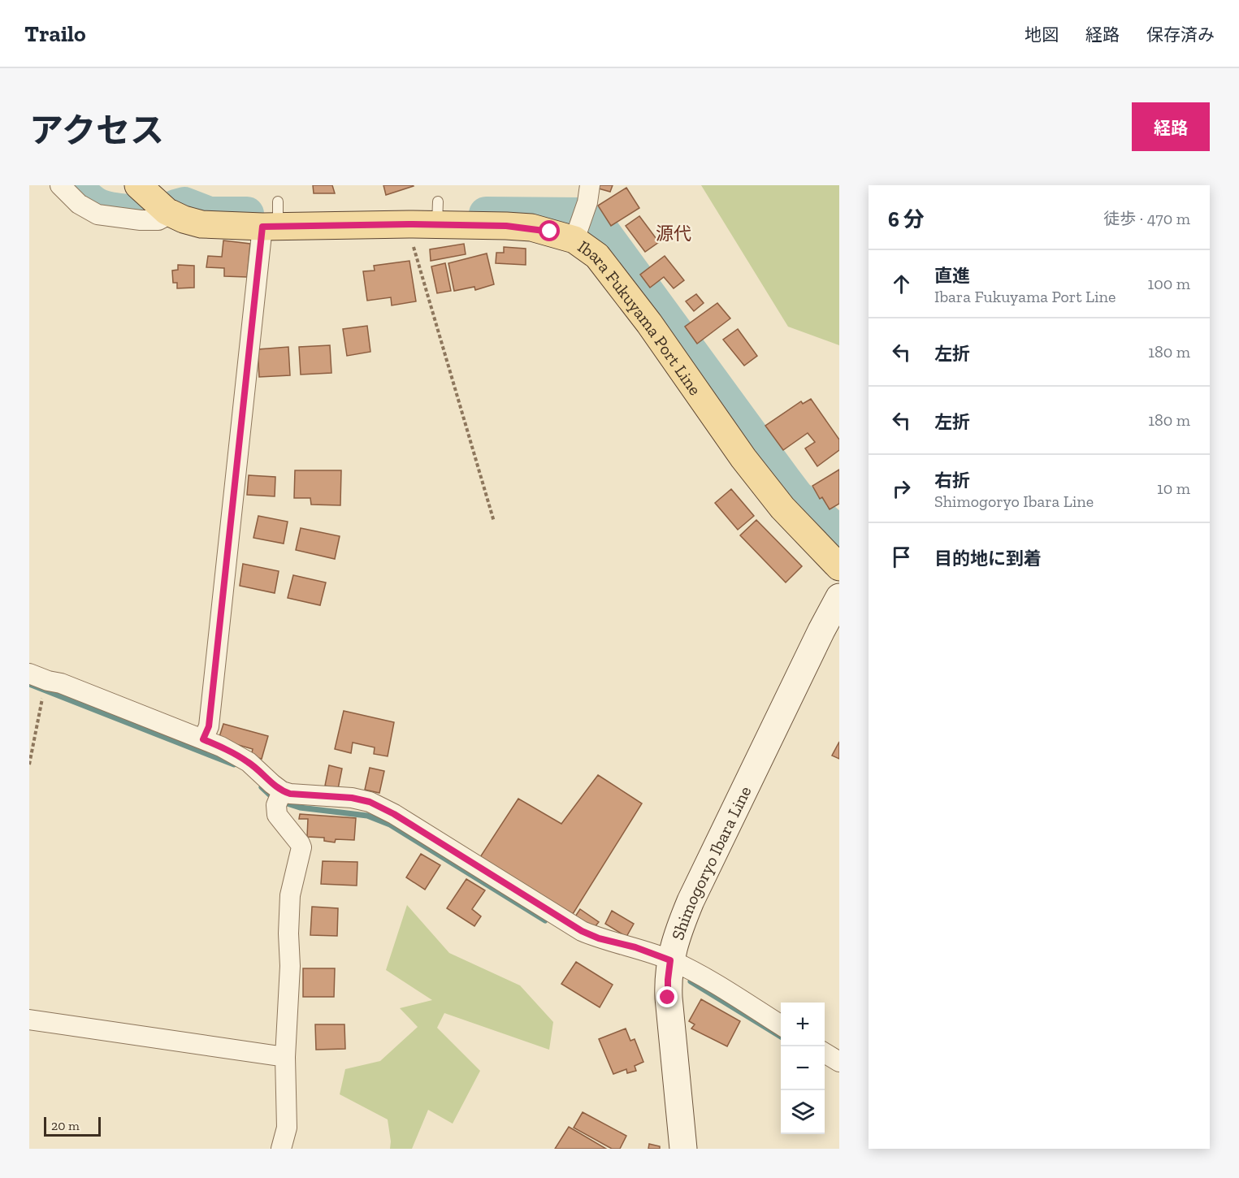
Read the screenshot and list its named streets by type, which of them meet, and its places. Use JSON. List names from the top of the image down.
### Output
{
  "streets": {
    "main road": ["Ibara Fukuyama Port Line", "Shimogoryo Ibara Line"]
  },
  "districts": ["源代"],
  "scale_bar": "20 m",
  "page": {
    "header": "Trailo",
    "nav": ["地図", "経路", "保存済み"],
    "title": "アクセス",
    "buttons": "経路",
    "heading": ["6 分", "徒歩 · 470 m"],
    "list": [
      ["直進", "Ibara Fukuyama Port Line", "100 m"],
      ["左折", "180 m"],
      ["左折", "180 m"],
      ["右折", "Shimogoryo Ibara Line", "10 m"],
      "目的地に到着"
    ],
    "map_buttons": ["+", "−"],
    "scale": "20 m"
  }
}
